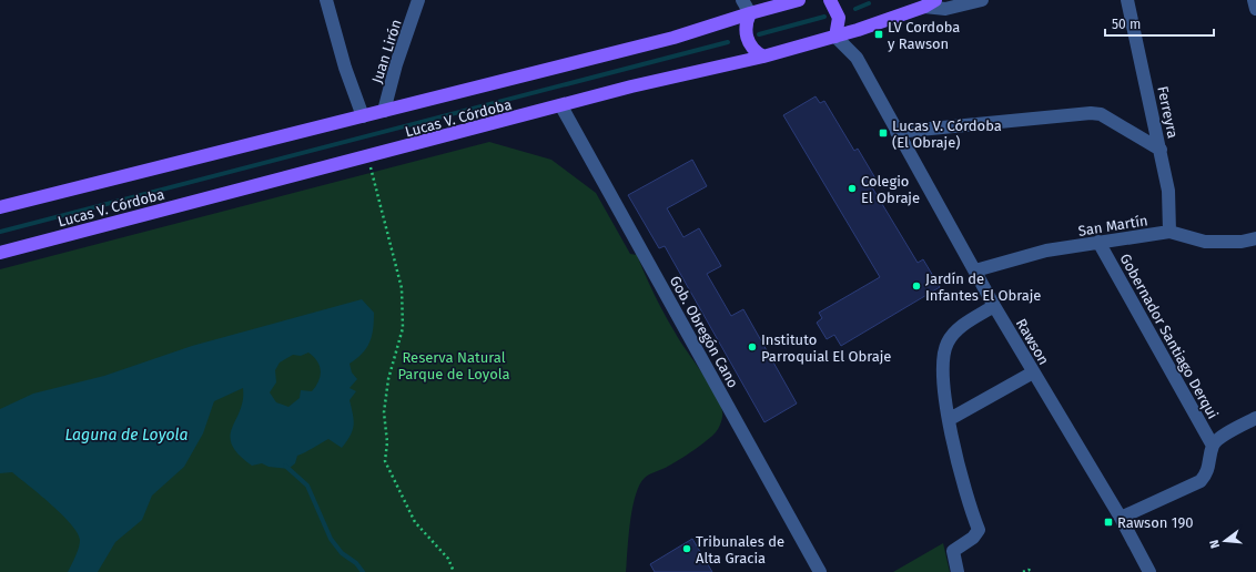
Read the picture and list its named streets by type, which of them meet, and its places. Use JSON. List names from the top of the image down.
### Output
{
  "streets": {
    "main road": ["Lucas V. Córdoba"],
    "street": [
      "Juan Lirón",
      "Ferreyra",
      "San Martín",
      "Gob. Obregón Cano",
      "Gobernador Santiago Derqui",
      "Rawson"
    ]
  },
  "crossings": [
    ["Juan Lirón", "Lucas V. Córdoba"],
    ["Ferreyra", "San Martín"],
    ["Lucas V. Córdoba", "Gob. Obregón Cano"],
    ["Lucas V. Córdoba", "Rawson"],
    ["San Martín", "Gobernador Santiago Derqui"],
    ["San Martín", "Rawson"]
  ],
  "water": ["Laguna de Loyola"],
  "parks": ["Reserva Natural Parque de Loyola"],
  "places": {
    "transit": ["LV Cordoba y Rawson", "Lucas V. Córdoba (El Obraje)", "Rawson 190"],
    "other": [
      "Colegio El Obraje",
      "Jardín de Infantes El Obraje",
      "Instituto Parroquial El Obraje",
      "Tribunales de Alta Gracia"
    ]
  },
  "scale_bar": "50 m",
  "north": "left"
}
